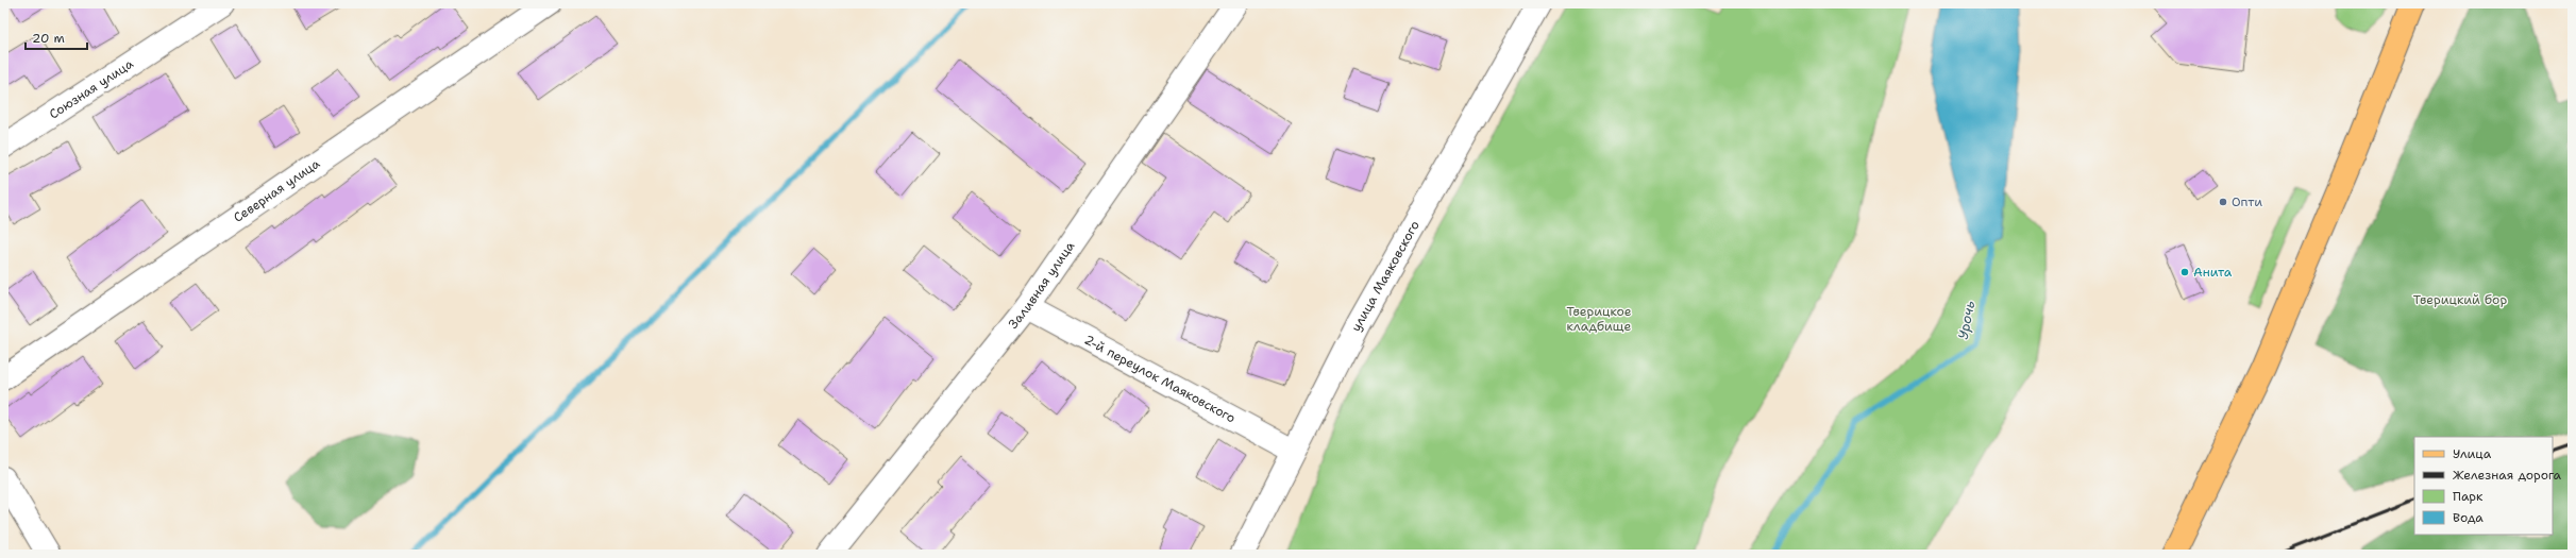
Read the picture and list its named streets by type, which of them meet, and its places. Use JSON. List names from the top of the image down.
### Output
{
  "streets": {
    "street": [
      "Союзная улица",
      "Северная улица",
      "улица Маяковского",
      "Заливная улица",
      "2-й переулок Маяковского"
    ]
  },
  "crossings": [
    ["улица Маяковского", "2-й переулок Маяковского"],
    ["Заливная улица", "2-й переулок Маяковского"]
  ],
  "water": ["Урочь"],
  "parks": ["Тверицкий бор", "Тверицкое кладбище"],
  "places": ["Опти", "Анита"],
  "legend": [
    "Улица",
    "Железная дорога",
    "Парк",
    "Вода"
  ],
  "scale_bar": "20 m"
}
